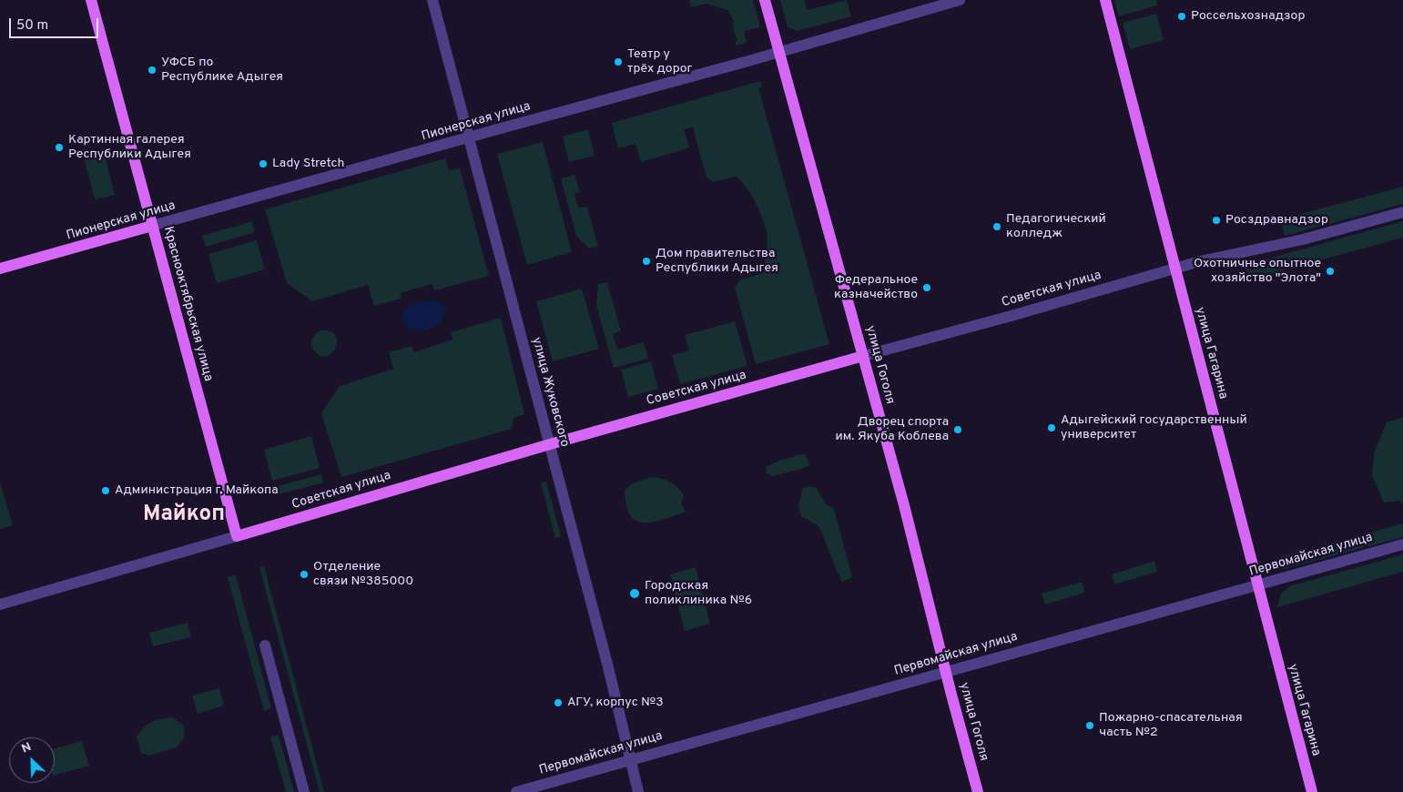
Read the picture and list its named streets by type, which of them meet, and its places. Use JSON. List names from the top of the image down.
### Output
{
  "streets": {
    "main road": [
      "Пионерская улица",
      "Советская улица",
      "Краснооктябрьская улица",
      "улица Гагарина",
      "улица Гоголя"
    ],
    "street": ["улица Жуковского", "Первомайская улица"]
  },
  "crossings": [
    ["Пионерская улица", "Краснооктябрьская улица"],
    ["Пионерская улица", "улица Гоголя"],
    ["Пионерская улица", "улица Жуковского"],
    ["Советская улица", "Краснооктябрьская улица"],
    ["Советская улица", "улица Гагарина"],
    ["Советская улица", "улица Гоголя"],
    ["Советская улица", "улица Жуковского"],
    ["улица Гагарина", "Первомайская улица"],
    ["улица Гоголя", "Первомайская улица"],
    ["улица Жуковского", "Первомайская улица"]
  ],
  "districts": ["Майкоп"],
  "places": [
    "Россельхознадзор",
    "Театр у трёх дорог",
    "УФСБ по Республике Адыгея",
    "Картинная галерея Республики Адыгея",
    "Lady Stretch",
    "Росздравнадзор",
    "Педагогический колледж",
    "Дом правительства Республики Адыгея",
    "Охотничнье опытное хозяйство \"Элота\"",
    "Федеральное казначейство",
    "Адыгейский государственный университет",
    "Дворец спорта им. Якуба Коблева",
    "Администрация г. Майкопа",
    "Отделение связи №385000",
    "Городская поликлиника №6",
    "АГУ, корпус №3",
    "Пожарно-спасательная часть №2"
  ],
  "scale_bar": "50 m",
  "north": "top left"
}
